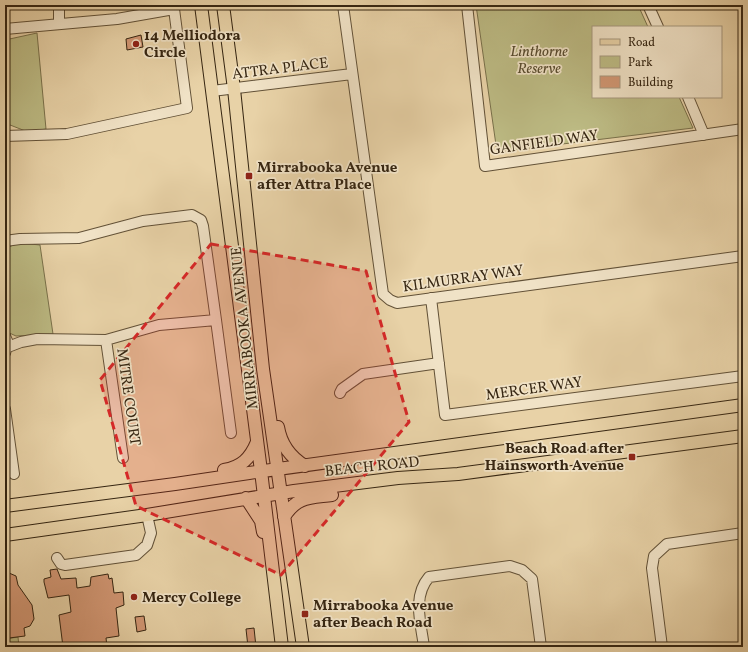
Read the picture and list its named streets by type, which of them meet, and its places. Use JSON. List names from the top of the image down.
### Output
{
  "streets": {
    "main road": ["MIRRABOOKA AVENUE", "BEACH ROAD"],
    "street": [
      "ATTRA PLACE",
      "GANFIELD WAY",
      "KILMURRAY WAY",
      "MERCER WAY",
      "MITRE COURT"
    ]
  },
  "crossings": [
    ["ATTRA PLACE", "KILMURRAY WAY"],
    ["ATTRA PLACE", "MIRRABOOKA AVENUE"],
    ["KILMURRAY WAY", "MERCER WAY"],
    ["MIRRABOOKA AVENUE", "BEACH ROAD"]
  ],
  "parks": ["Linthorne Reserve"],
  "places": {
    "other": ["14 Melliodora Circle", "Mercy College"],
    "transit": ["Mirrabooka Avenue after Attra Place", "Beach Road after Hainsworth Avenue", "Mirrabooka Avenue after Beach Road"]
  },
  "legend": ["Road", "Park", "Building"]
}
